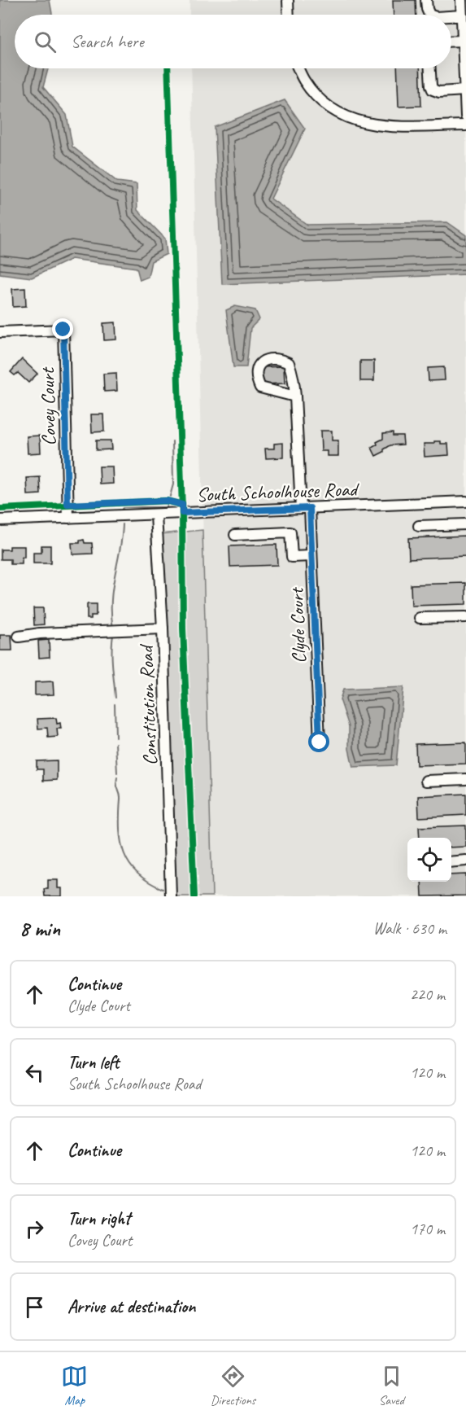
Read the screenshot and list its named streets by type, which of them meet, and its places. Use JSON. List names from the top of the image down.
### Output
{
  "streets": {
    "street": [
      "Covey Court",
      "South Schoolhouse Road",
      "Clyde Court",
      "Constitution Road"
    ]
  },
  "crossings": [
    ["Covey Court", "South Schoolhouse Road"],
    ["South Schoolhouse Road", "Clyde Court"],
    ["South Schoolhouse Road", "Constitution Road"]
  ],
  "page": {
    "search": "Search here",
    "heading": ["8 min", "Walk · 630 m"],
    "list": [
      ["Continue", "Clyde Court", "220 m"],
      ["Turn left", "South Schoolhouse Road", "120 m"],
      ["Continue", "120 m"],
      ["Turn right", "Covey Court", "170 m"],
      "Arrive at destination"
    ],
    "nav": ["Map", "Directions", "Saved"]
  }
}
